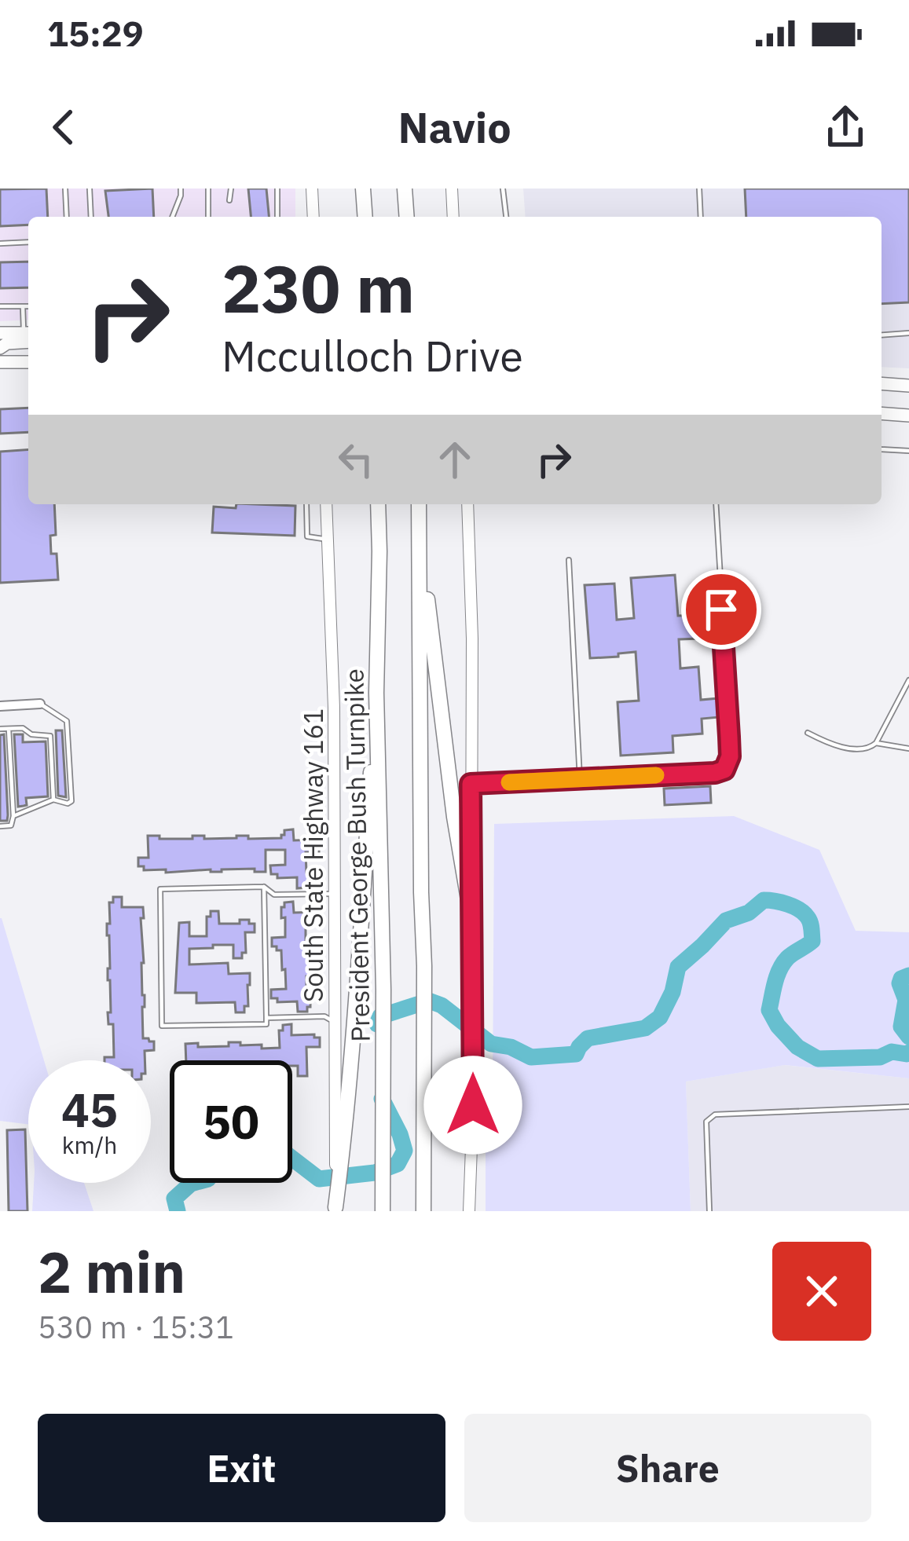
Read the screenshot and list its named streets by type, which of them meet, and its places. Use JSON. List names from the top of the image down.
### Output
{
  "streets": {
    "highway": ["President George Bush Turnpike"],
    "main road": ["South State Highway 161"]
  },
  "page": {
    "status": "15:29",
    "header": "Navio",
    "turn": ["230 m", "Mcculloch Drive"],
    "speed": "45 km/h",
    "limit": "50",
    "heading": ["2 min", "530 m · 15:31"],
    "buttons": ["Exit", "Share"]
  }
}
